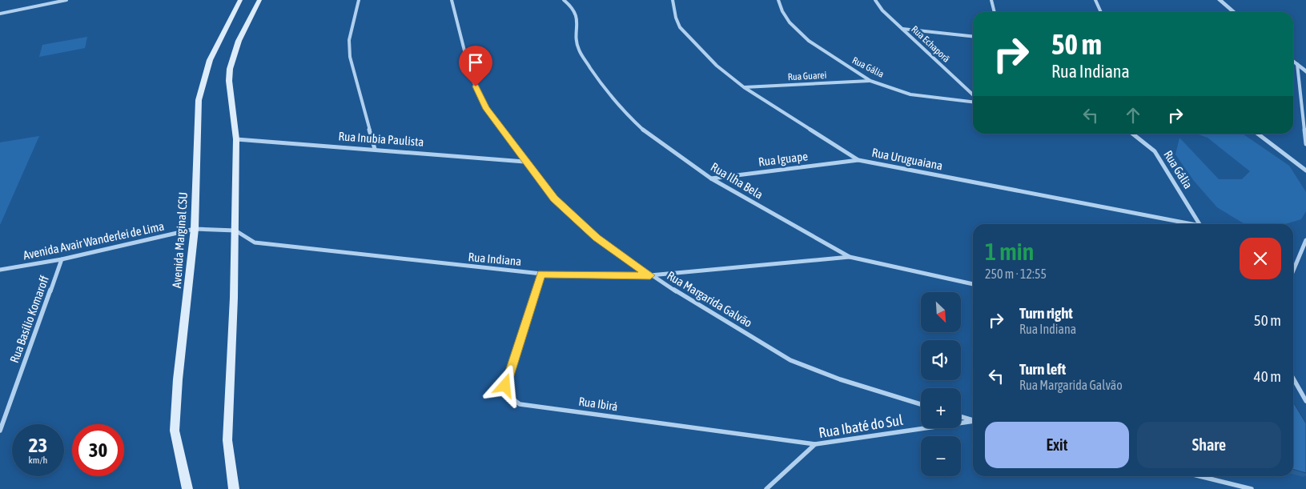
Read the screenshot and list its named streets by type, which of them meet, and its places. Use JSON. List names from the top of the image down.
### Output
{
  "streets": {
    "main road": ["Avenida Marginal CSU"],
    "street": [
      "Rua Echaporã",
      "Rua Gália",
      "Rua Guarei",
      "Rua Inubia Paulista",
      "Rua Iguape",
      "Rua Uruguaiana",
      "Rua Ilha Bela",
      "Avenida Avair Wanderlei de Lima",
      "Rua Indiana",
      "Rua Margarida Galvão",
      "Rua Basílio Komaroff",
      "Rua Ibirá",
      "Rua Ibaté do Sul"
    ]
  },
  "crossings": [
    ["Rua Gália", "Rua Guarei"],
    ["Rua Guarei", "Rua Uruguaiana"],
    ["Rua Inubia Paulista", "Rua Margarida Galvão"],
    ["Rua Iguape", "Rua Uruguaiana"],
    ["Rua Iguape", "Rua Ilha Bela"],
    ["Rua Ilha Bela", "Rua Indiana"],
    ["Avenida Marginal CSU", "Avenida Avair Wanderlei de Lima"],
    ["Avenida Avair Wanderlei de Lima", "Rua Indiana"],
    ["Avenida Avair Wanderlei de Lima", "Rua Basílio Komaroff"],
    ["Rua Indiana", "Rua Margarida Galvão"],
    ["Rua Indiana", "Rua Ibirá"],
    ["Rua Ibirá", "Rua Ibaté do Sul"]
  ],
  "north": "bottom right",
  "page": {
    "turn": ["50 m", "Rua Indiana"],
    "heading": ["1 min", "250 m · 12:55"],
    "map_buttons": ["+", "−"],
    "list": [
      {
        "name": "Turn right",
        "note": "Rua Indiana",
        "value": "50 m"
      },
      {
        "name": "Turn left",
        "note": "Rua Margarida Galvão",
        "value": "40 m"
      }
    ],
    "buttons": ["Exit", "Share"],
    "speed": "23 km/h",
    "limit": "30"
  }
}
